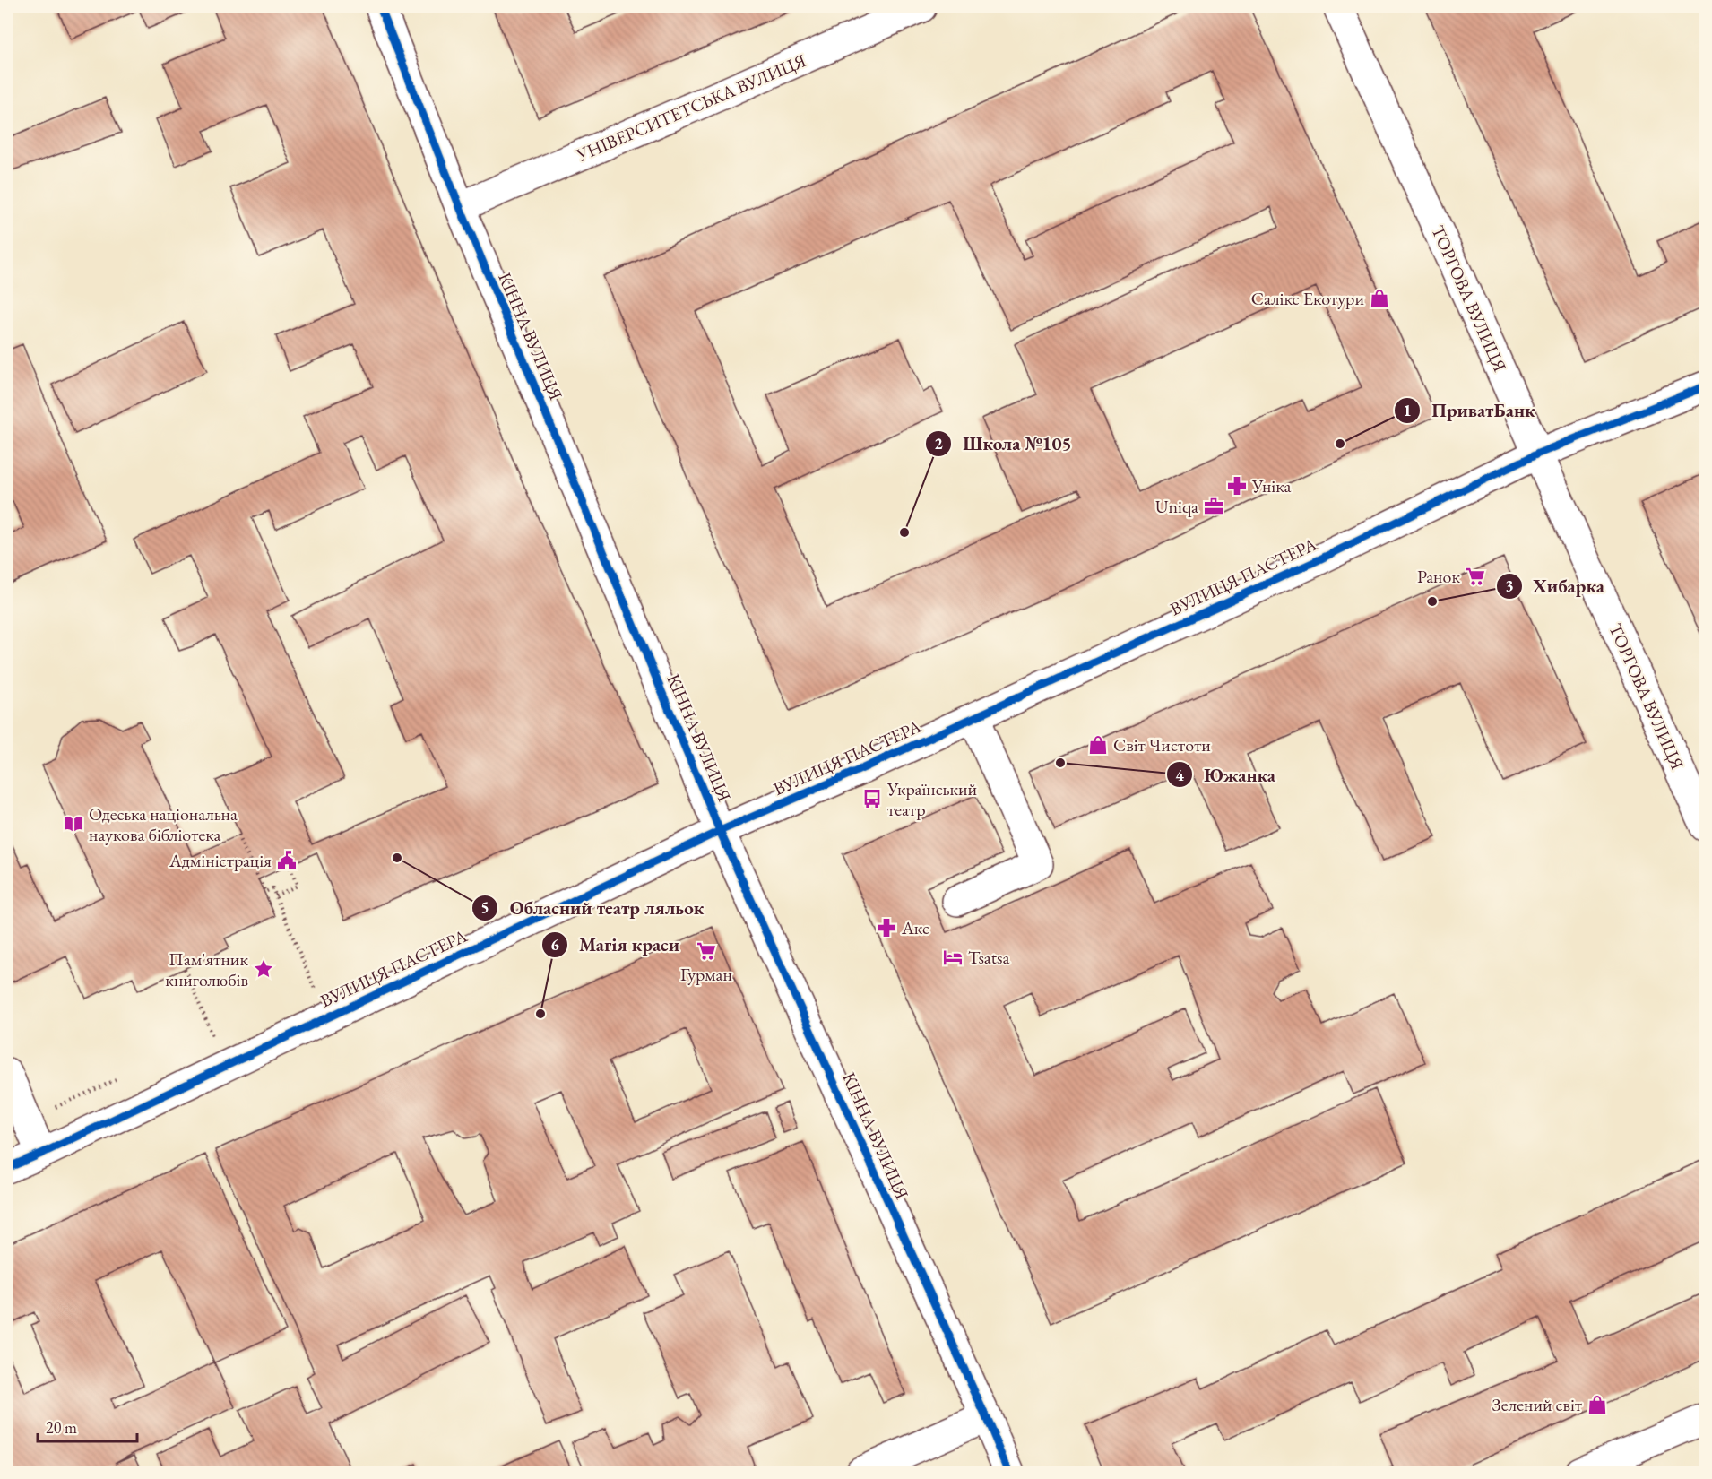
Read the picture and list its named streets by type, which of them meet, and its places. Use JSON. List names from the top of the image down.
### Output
{
  "streets": {
    "street": [
      "УНІВЕРСИТЕТСЬКА ВУЛИЦЯ",
      "ТОРГОВА ВУЛИЦЯ",
      "КІННА ВУЛИЦЯ",
      "ВУЛИЦЯ ПАСТЕРА"
    ]
  },
  "crossings": [
    ["УНІВЕРСИТЕТСЬКА ВУЛИЦЯ", "КІННА ВУЛИЦЯ"],
    ["ТОРГОВА ВУЛИЦЯ", "ВУЛИЦЯ ПАСТЕРА"],
    ["КІННА ВУЛИЦЯ", "ВУЛИЦЯ ПАСТЕРА"]
  ],
  "places": {
    "shop": ["Салікс Екотури", "Світ Чистоти", "Зелений світ"],
    "other": [
      "ПриватБанк",
      "Школа №105",
      "Хибарка",
      "Южанка",
      "Обласний театр ляльок",
      "Магія краси"
    ],
    "pharmacy": ["Уніка", "Акс"],
    "office": ["Uniqa"],
    "supermarket": ["Ранок", "Гурман"],
    "bus stop": ["Український театр"],
    "library": ["Одеська національна наукова бібліотека"],
    "public building": ["Адміністрація"],
    "hotel": ["Tsatsa"],
    "place": ["Пам'ятник книголюбів"]
  },
  "scale_bar": "20 m"
}
